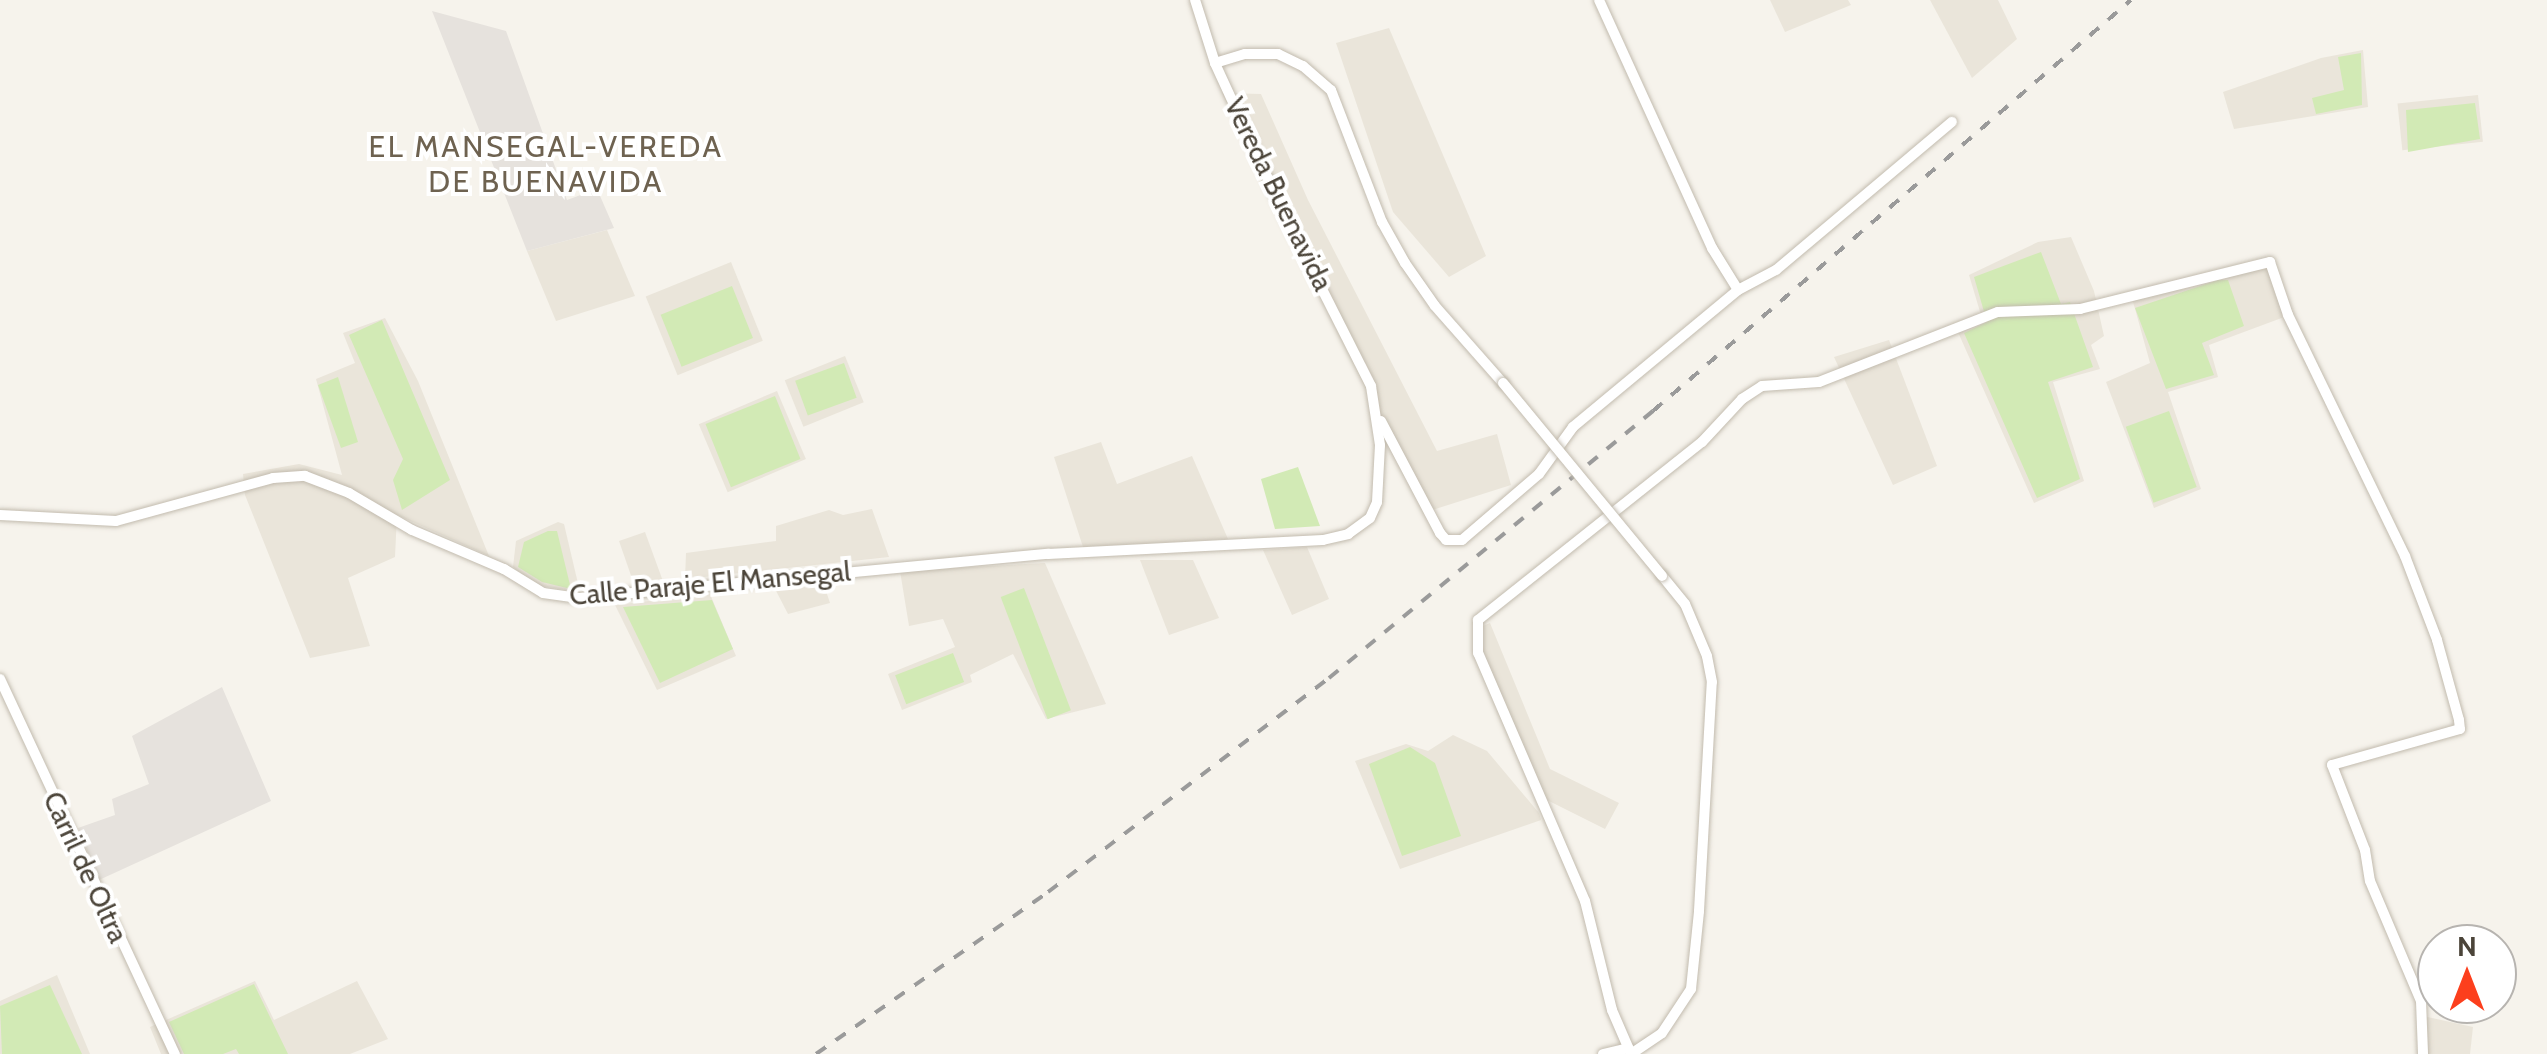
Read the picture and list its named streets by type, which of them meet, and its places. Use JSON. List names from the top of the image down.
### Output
{
  "streets": {
    "street": ["Vereda Buenavida", "Calle Paraje El Mansegal", "Carril de Oltra"]
  },
  "crossings": [
    ["Vereda Buenavida", "Calle Paraje El Mansegal"]
  ],
  "districts": ["EL MANSEGAL-VEREDA DE BUENAVIDA"],
  "north": "top"
}
